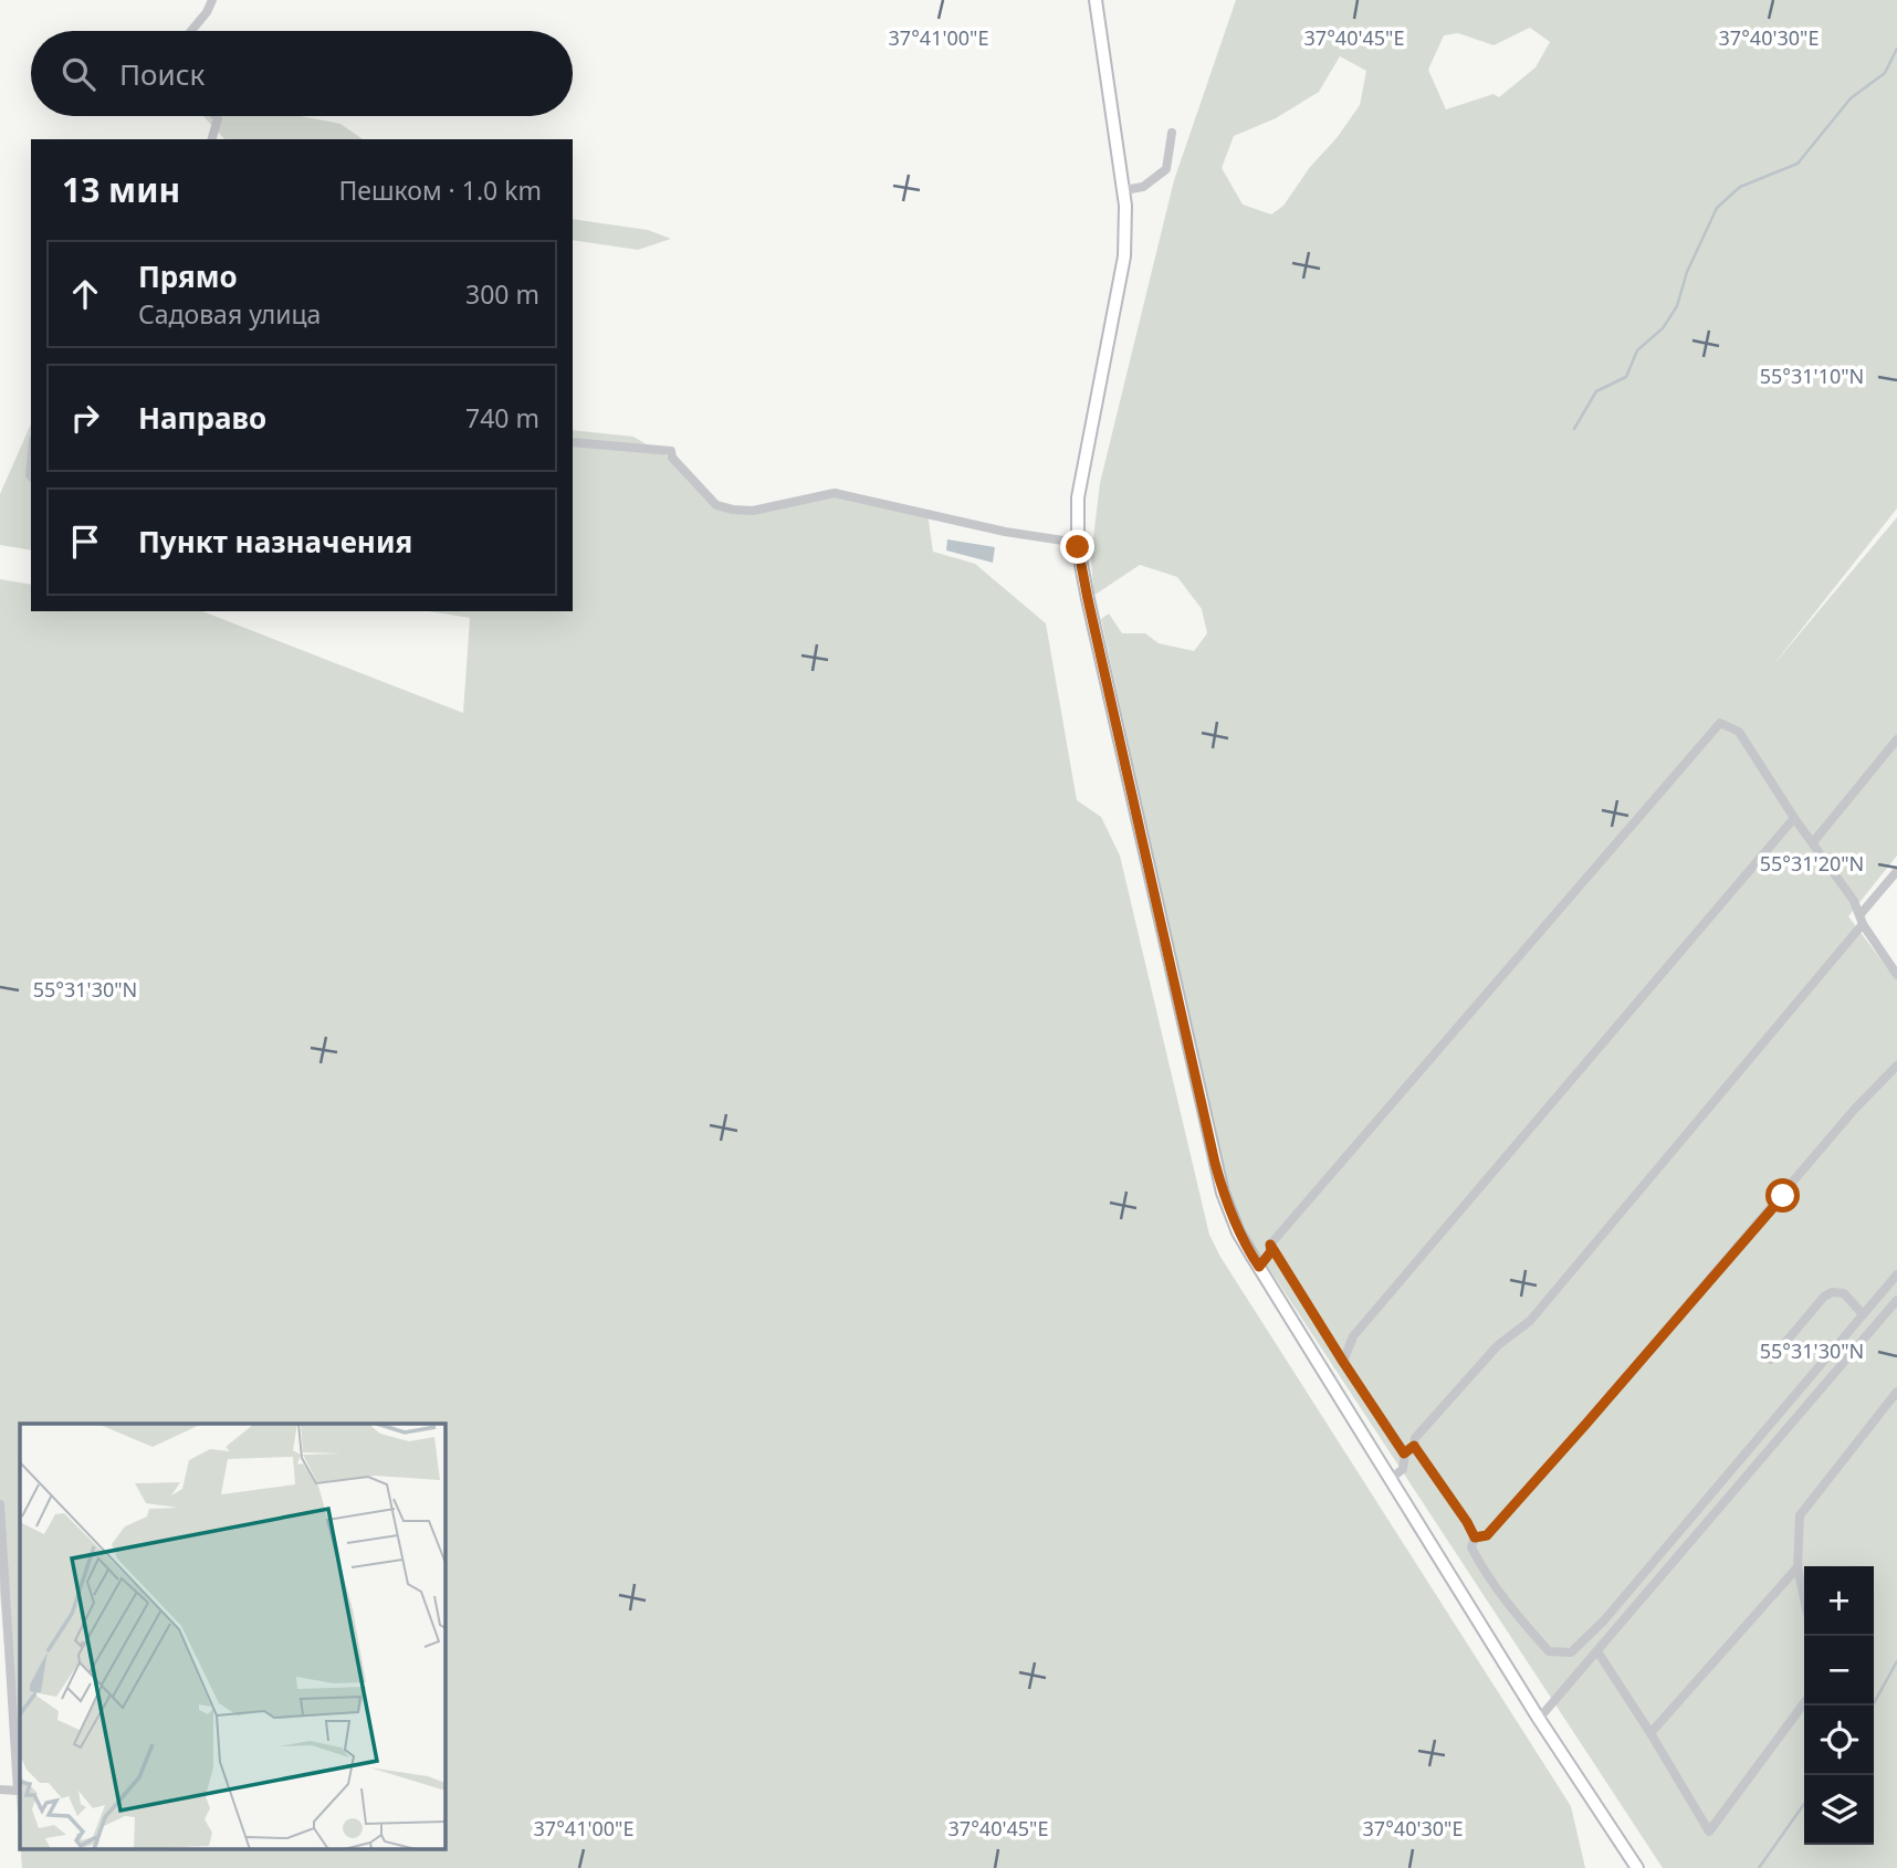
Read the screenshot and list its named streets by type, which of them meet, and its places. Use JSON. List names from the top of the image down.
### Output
{
  "page": {
    "search": "Поиск",
    "heading": ["13 мин", "Пешком · 1.0 km"],
    "list": [
      ["Прямо", "Садовая улица", "300 m"],
      ["Направо", "740 m"],
      "Пункт назначения"
    ],
    "map_buttons": ["+", "−"]
  },
  "coordinates": [
    "37°41'00\"E",
    "37°40'45\"E",
    "37°40'30\"E",
    "55°31'10\"N",
    "55°31'20\"N",
    "55°31'30\"N"
  ]
}
